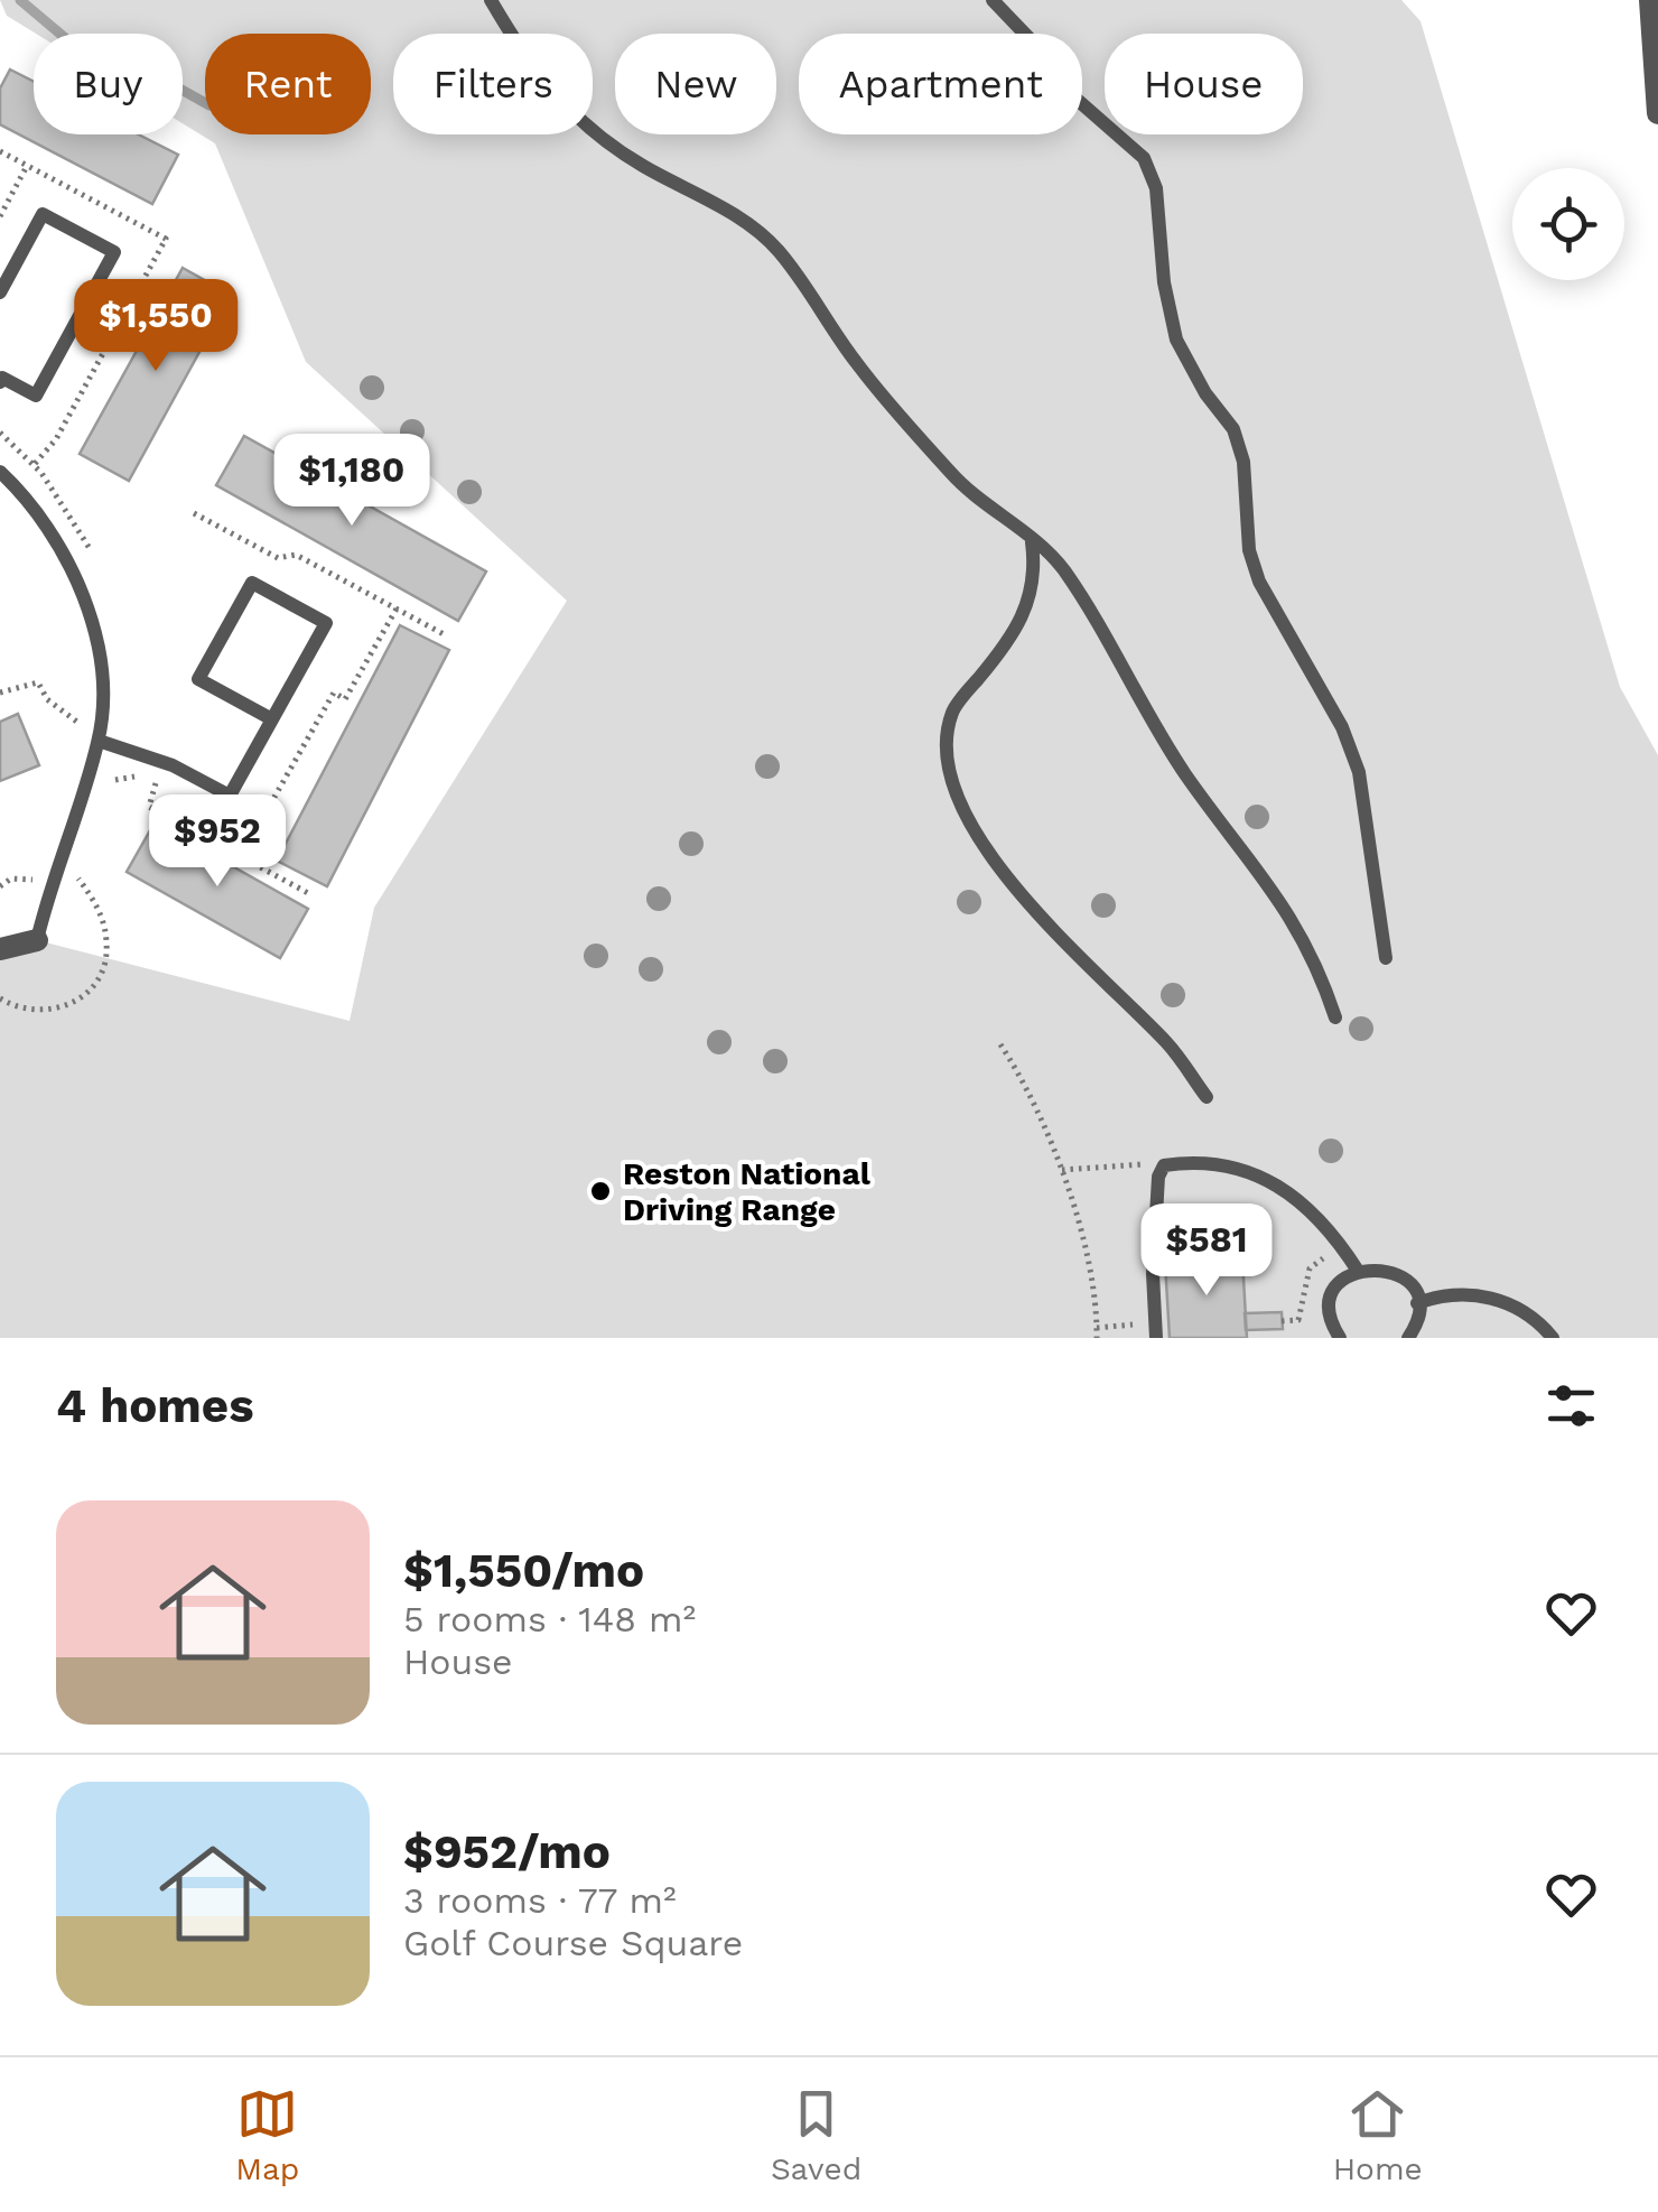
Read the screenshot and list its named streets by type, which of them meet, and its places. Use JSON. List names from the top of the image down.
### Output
{
  "places": ["Reston National Driving Range"],
  "page": {
    "chip": [
      "Buy",
      "Rent",
      "Filters",
      "New",
      "Apartment",
      "House"
    ],
    "price": [
      "$1,550",
      "$1,180",
      "$952",
      "$581"
    ],
    "heading": "4 homes",
    "list": [
      {
        "name": "$1,550/mo",
        "note": "5 rooms · 148 m² · House"
      },
      {
        "name": "$952/mo",
        "note": "3 rooms · 77 m² · Golf Course Square"
      }
    ],
    "tabs": ["Map", "Saved", "Home"]
  }
}
